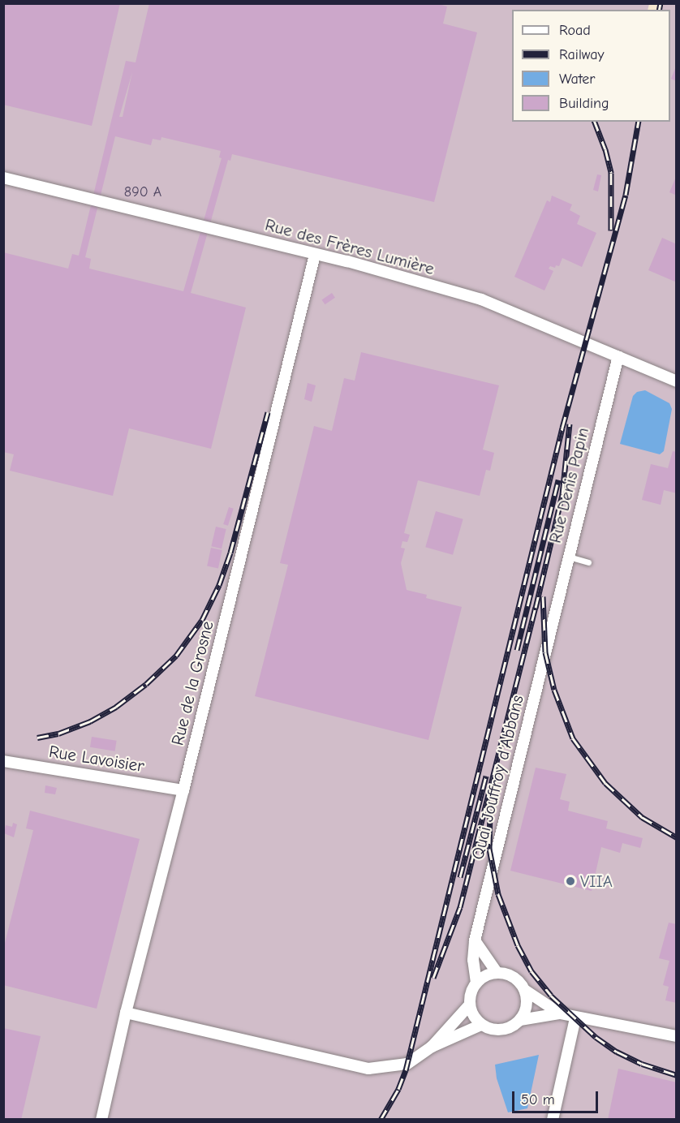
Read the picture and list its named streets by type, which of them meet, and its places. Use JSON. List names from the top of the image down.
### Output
{
  "streets": {
    "street": [
      "Rue des Frères Lumière",
      "Rue Denis Papin",
      "Rue de la Grosne",
      "Rue Lavoisier",
      "Quai Jouffroy d'Abbans"
    ]
  },
  "crossings": [
    ["Rue des Frères Lumière", "Rue Denis Papin"],
    ["Rue des Frères Lumière", "Rue de la Grosne"],
    ["Rue Denis Papin", "Quai Jouffroy d'Abbans"],
    ["Rue de la Grosne", "Rue Lavoisier"]
  ],
  "places": ["VIIA"],
  "house_numbers": ["890 A"],
  "legend": [
    "Road",
    "Railway",
    "Water",
    "Building"
  ],
  "scale_bar": "50 m"
}
